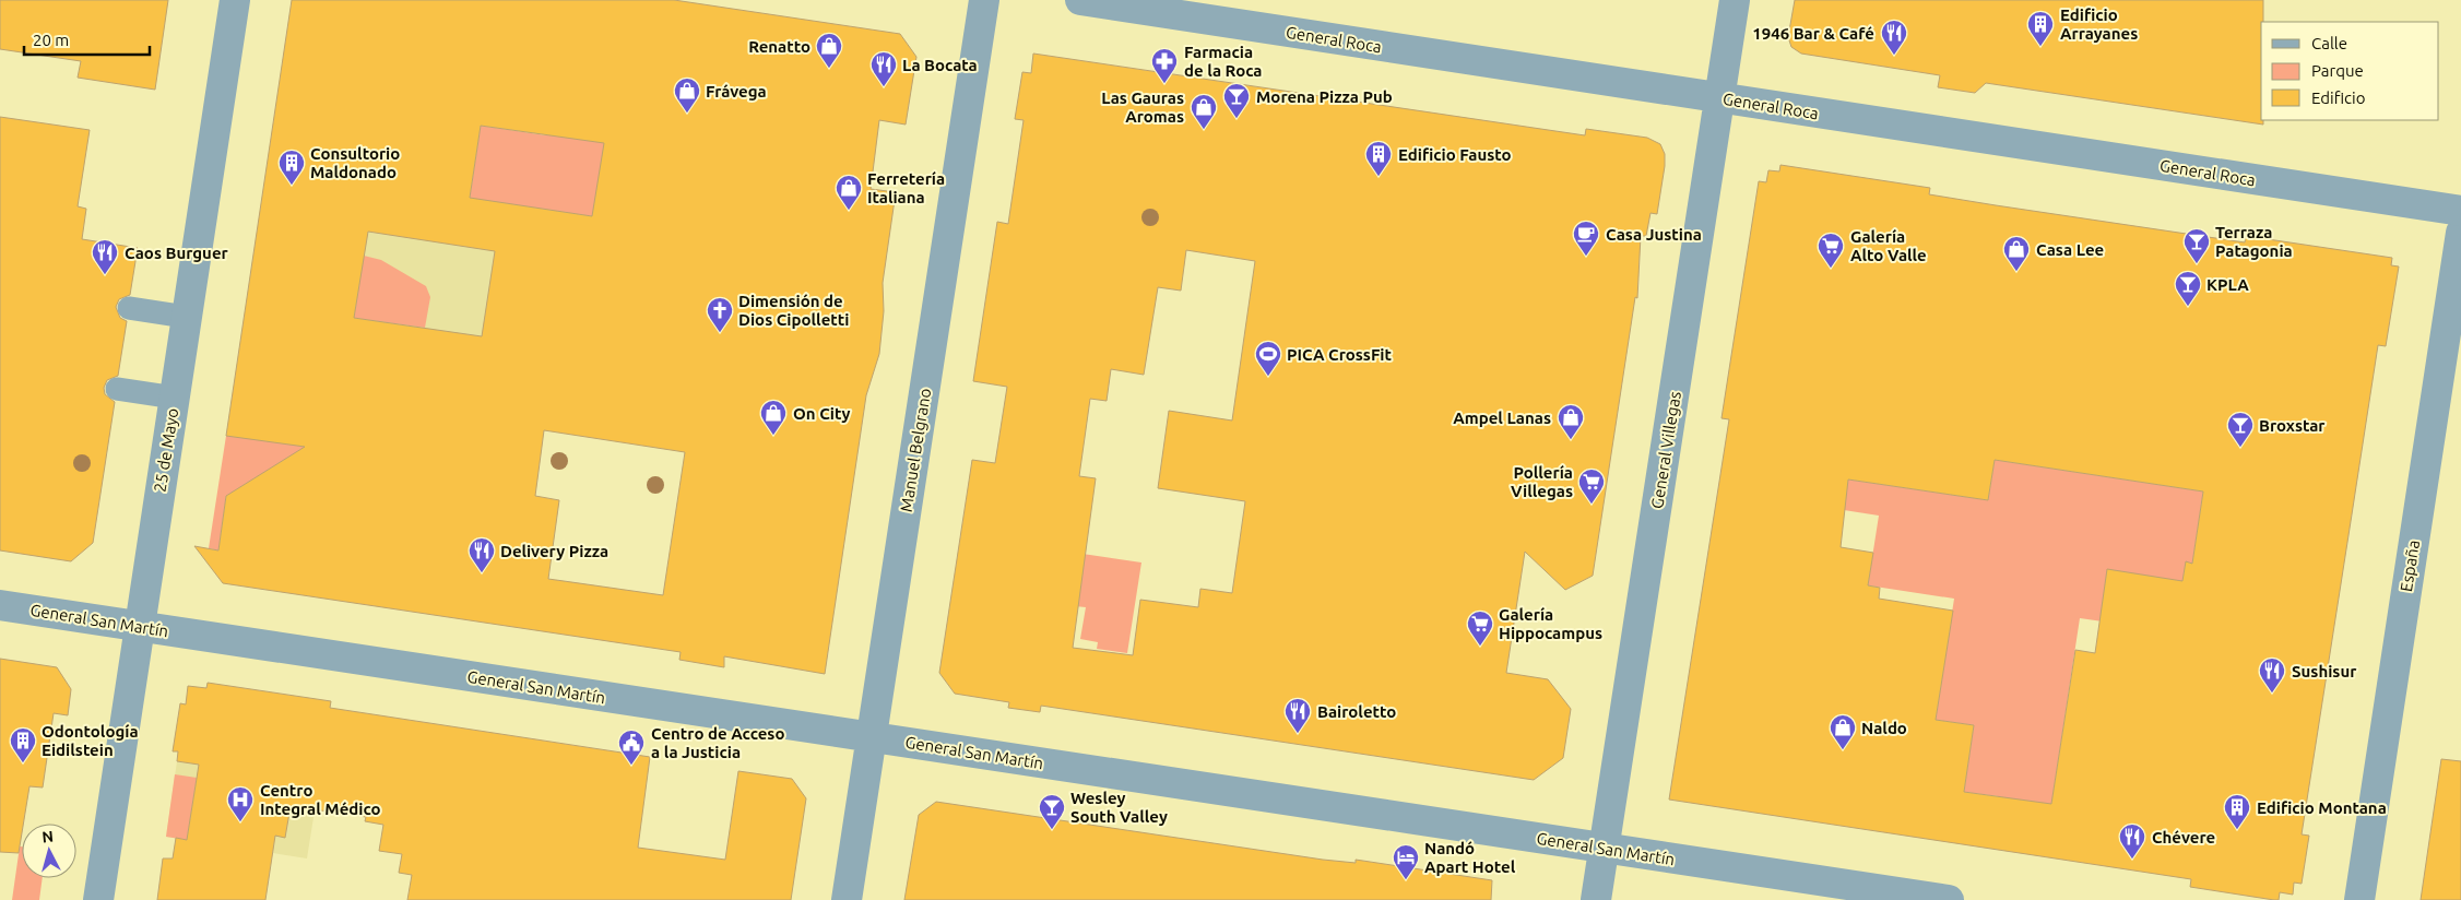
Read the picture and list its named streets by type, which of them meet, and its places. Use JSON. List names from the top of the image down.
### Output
{
  "streets": {
    "street": [
      "General Roca",
      "25 de Mayo",
      "Manuel Belgrano",
      "General Villegas",
      "España",
      "General San Martín"
    ]
  },
  "crossings": [
    ["General Roca", "General Villegas"],
    ["25 de Mayo", "General San Martín"],
    ["Manuel Belgrano", "General San Martín"],
    ["General Villegas", "General San Martín"]
  ],
  "places": {
    "building": [
      "Edificio Arrayanes",
      "Edificio Fausto",
      "Consultorio Maldonado",
      "Odontología Eidilstein",
      "Edificio Montana"
    ],
    "restaurant": [
      "1946 Bar & Café",
      "La Bocata",
      "Caos Burguer",
      "Delivery Pizza",
      "Sushisur",
      "Bairoletto",
      "Chévere"
    ],
    "shop": [
      "Renatto",
      "Frávega",
      "Las Gauras Aromas",
      "Ferretería Italiana",
      "Casa Lee",
      "On City",
      "Ampel Lanas",
      "Naldo"
    ],
    "pharmacy": ["Farmacia de la Roca"],
    "bar": [
      "Morena Pizza Pub",
      "Terraza Patagonia",
      "KPLA",
      "Broxstar",
      "Wesley South Valley"
    ],
    "cafe": ["Casa Justina"],
    "supermarket": ["Galería Alto Valle", "Pollería Villegas", "Galería Hippocampus"],
    "church": ["Dimensión de Dios Cipolletti"],
    "sports": ["PICA CrossFit"],
    "public building": ["Centro de Acceso a la Justicia"],
    "hospital": ["Centro Integral Médico"],
    "hotel": ["Nandó Apart Hotel"]
  },
  "legend": ["Calle", "Parque", "Edificio"],
  "scale_bar": "20 m",
  "north": "top"
}
